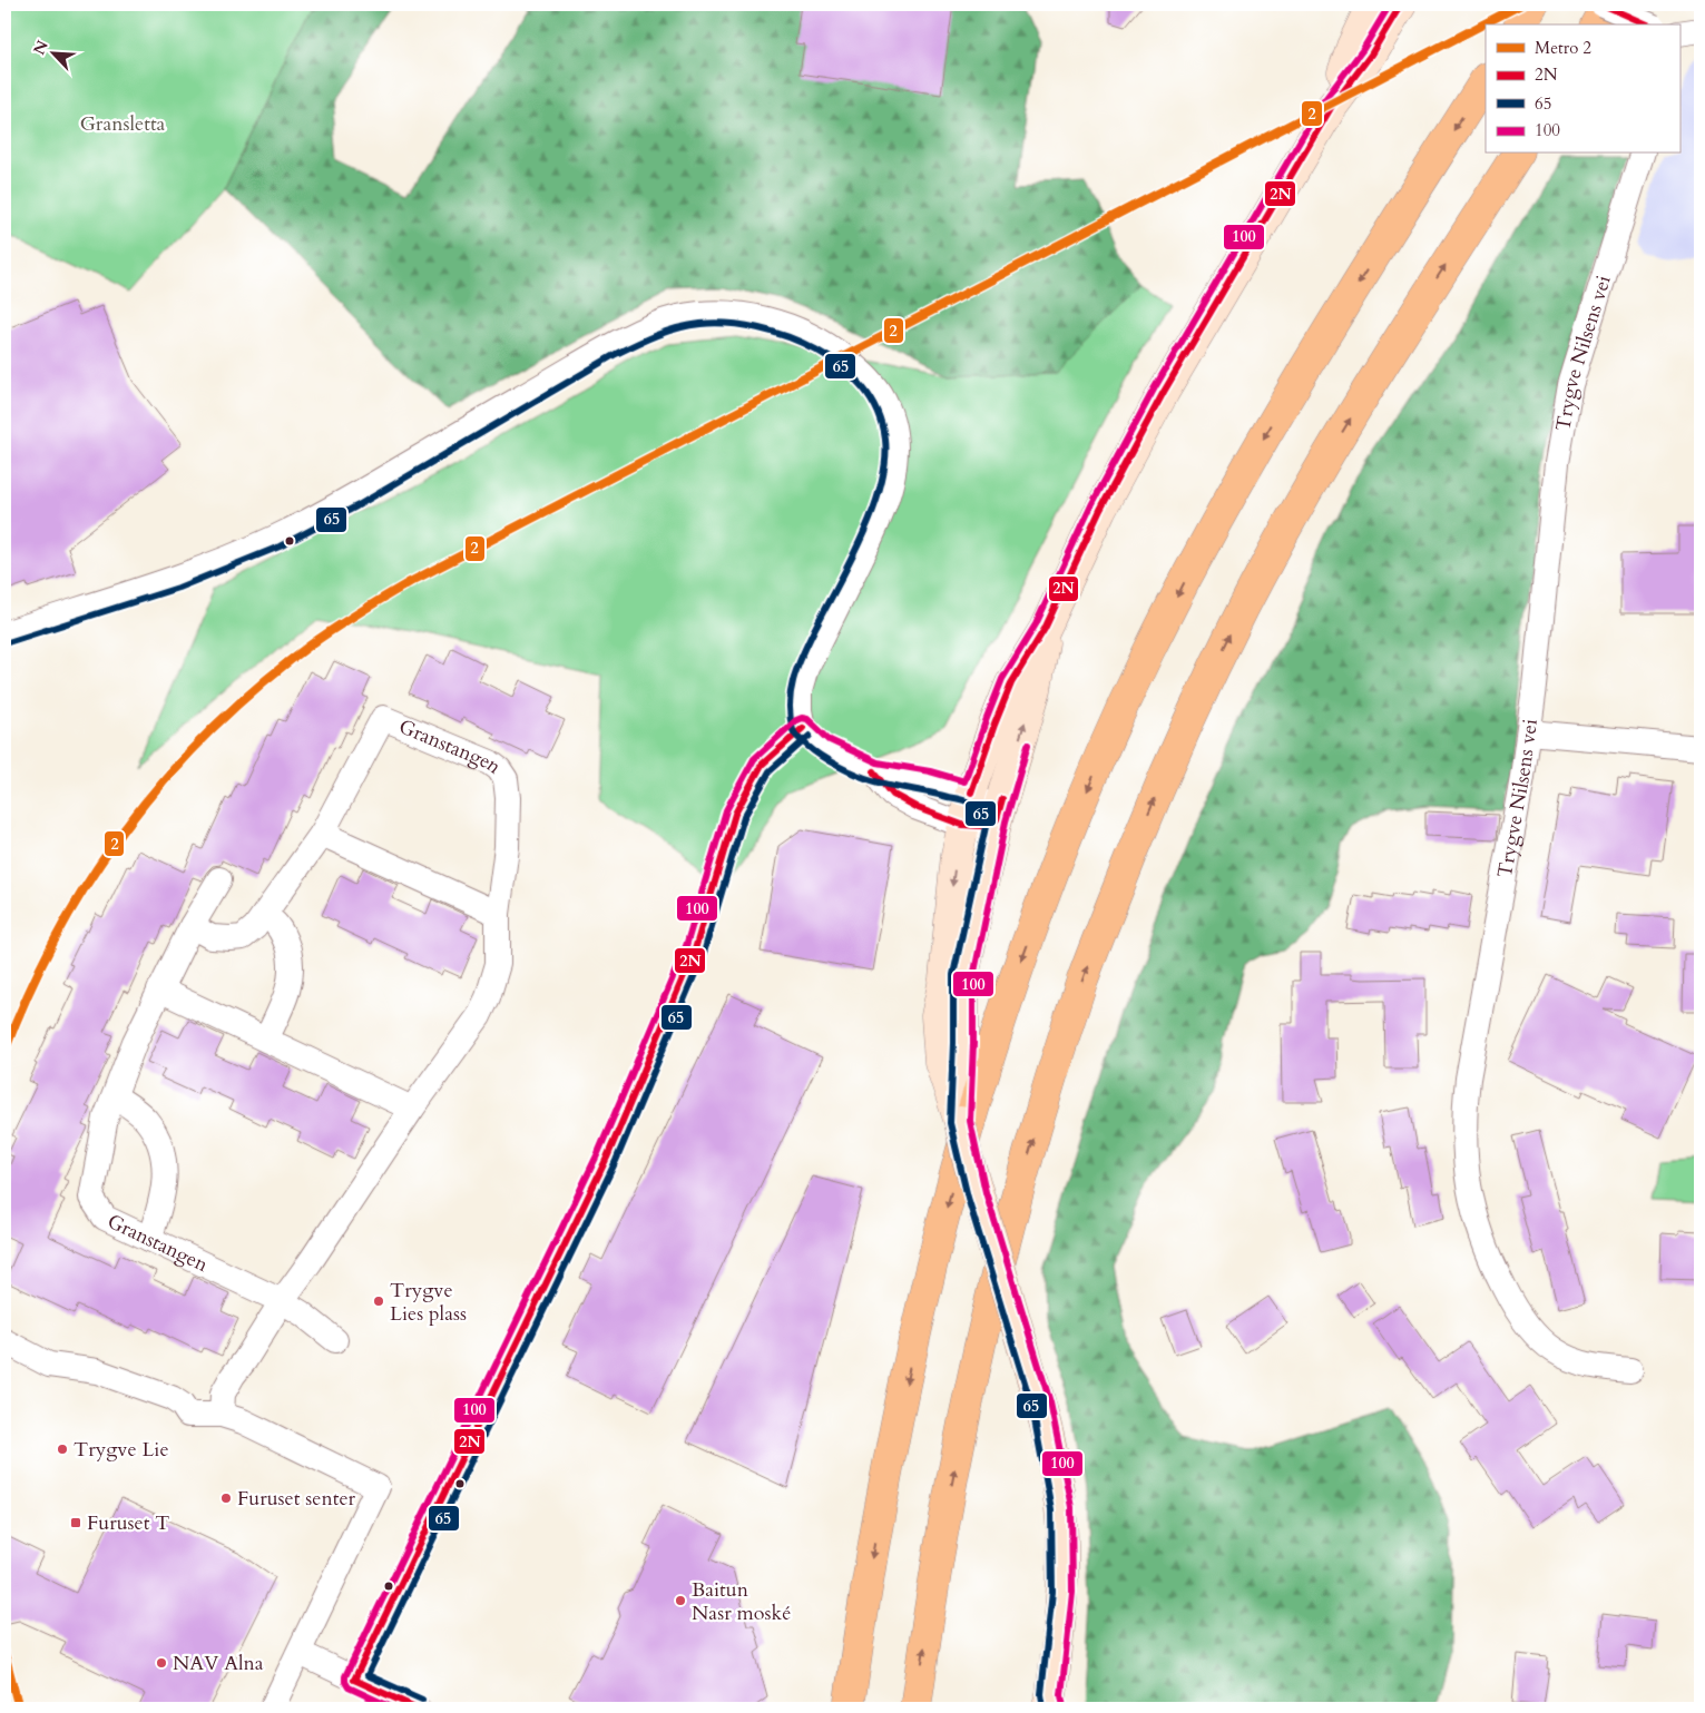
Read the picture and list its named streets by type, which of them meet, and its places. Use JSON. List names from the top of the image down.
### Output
{
  "streets": {
    "street": ["Trygve Nilsens vei", "Granstangen"]
  },
  "parks": ["Gransletta"],
  "places": {
    "other": [
      "Trygve Lies plass",
      "Trygve Lie",
      "Furuset senter",
      "Baitun Nasr moské",
      "NAV Alna"
    ],
    "transit": ["Furuset T"]
  },
  "lines": [
    "metro line 2",
    "transit line 2N",
    "transit line 100",
    "transit line 65"
  ],
  "legend": [
    "Metro 2",
    "2N",
    "65",
    "100"
  ],
  "north": "top left"
}
